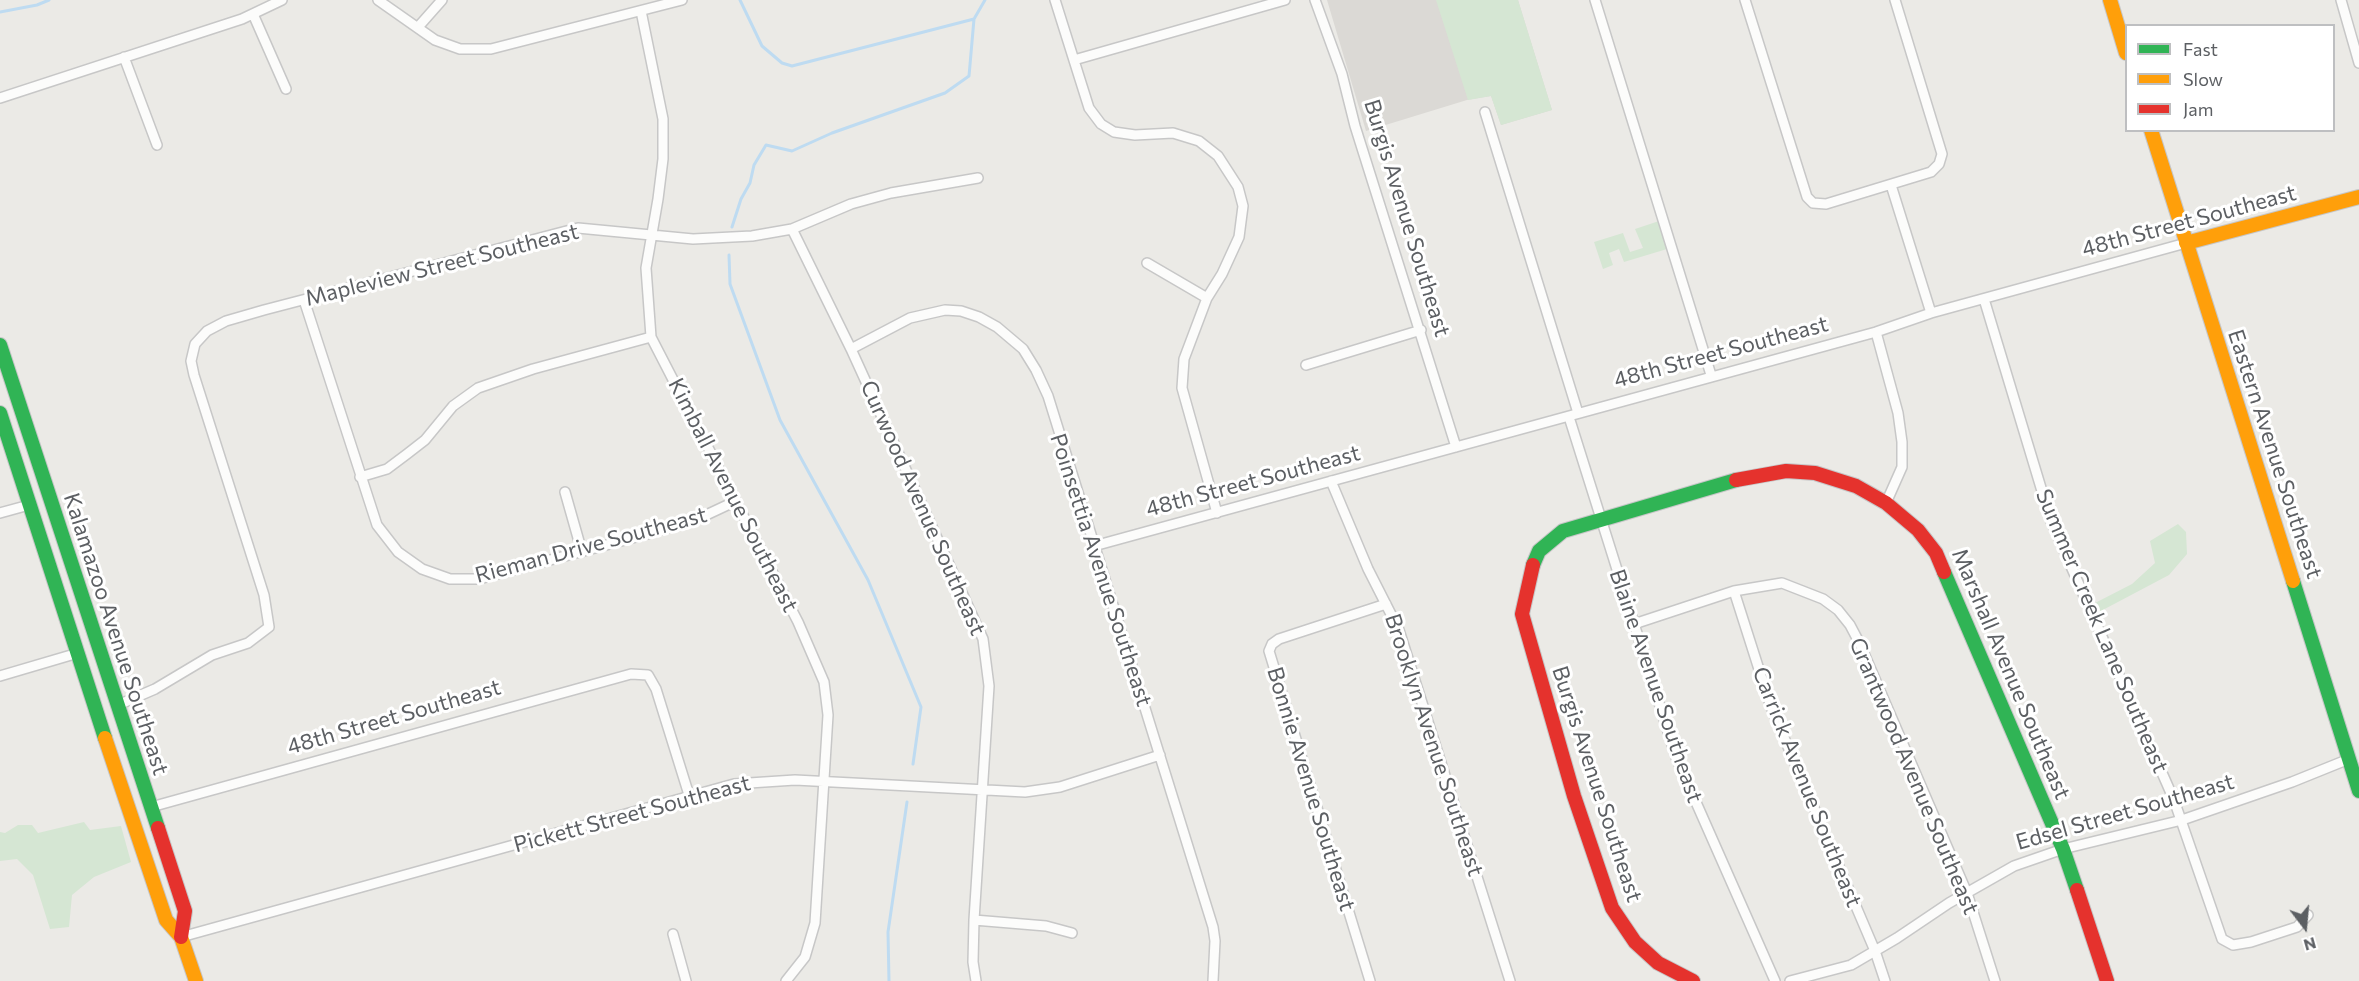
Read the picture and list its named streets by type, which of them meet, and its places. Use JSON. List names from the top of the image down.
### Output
{
  "streets": {
    "street": [
      "Burgis Avenue Southeast",
      "48th Street Southeast",
      "Mapleview Street Southeast",
      "Eastern Avenue Southeast",
      "Kimball Avenue Southeast",
      "Curwood Avenue Southeast",
      "Rieman Drive Southeast",
      "Poinsettia Avenue Southeast",
      "Summer Creek Lane Southeast",
      "Kalamazoo Avenue Southeast",
      "Marshall Avenue Southeast",
      "Blaine Avenue Southeast",
      "Brooklyn Avenue Southeast",
      "Grantwood Avenue Southeast",
      "Carrick Avenue Southeast",
      "Bonnie Avenue Southeast",
      "Edsel Street Southeast",
      "Pickett Street Southeast"
    ]
  },
  "crossings": [
    ["Burgis Avenue Southeast", "48th Street Southeast"],
    ["Burgis Avenue Southeast", "Marshall Avenue Southeast"],
    ["Burgis Avenue Southeast", "Blaine Avenue Southeast"],
    ["48th Street Southeast", "Eastern Avenue Southeast"],
    ["48th Street Southeast", "Poinsettia Avenue Southeast"],
    ["48th Street Southeast", "Summer Creek Lane Southeast"],
    ["48th Street Southeast", "Kalamazoo Avenue Southeast"],
    ["48th Street Southeast", "Blaine Avenue Southeast"],
    ["48th Street Southeast", "Brooklyn Avenue Southeast"],
    ["48th Street Southeast", "Pickett Street Southeast"],
    ["Mapleview Street Southeast", "Kimball Avenue Southeast"],
    ["Mapleview Street Southeast", "Curwood Avenue Southeast"],
    ["Mapleview Street Southeast", "Rieman Drive Southeast"],
    ["Mapleview Street Southeast", "Kalamazoo Avenue Southeast"],
    ["Eastern Avenue Southeast", "Edsel Street Southeast"],
    ["Kimball Avenue Southeast", "Rieman Drive Southeast"],
    ["Kimball Avenue Southeast", "Pickett Street Southeast"],
    ["Curwood Avenue Southeast", "Poinsettia Avenue Southeast"],
    ["Curwood Avenue Southeast", "Pickett Street Southeast"],
    ["Poinsettia Avenue Southeast", "Pickett Street Southeast"],
    ["Summer Creek Lane Southeast", "Edsel Street Southeast"],
    ["Kalamazoo Avenue Southeast", "Pickett Street Southeast"],
    ["Marshall Avenue Southeast", "Blaine Avenue Southeast"],
    ["Marshall Avenue Southeast", "Edsel Street Southeast"],
    ["Blaine Avenue Southeast", "Grantwood Avenue Southeast"],
    ["Brooklyn Avenue Southeast", "Bonnie Avenue Southeast"],
    ["Grantwood Avenue Southeast", "Carrick Avenue Southeast"],
    ["Grantwood Avenue Southeast", "Edsel Street Southeast"],
    ["Carrick Avenue Southeast", "Edsel Street Southeast"]
  ],
  "legend": ["Fast", "Slow", "Jam"],
  "north": "bottom"
}
